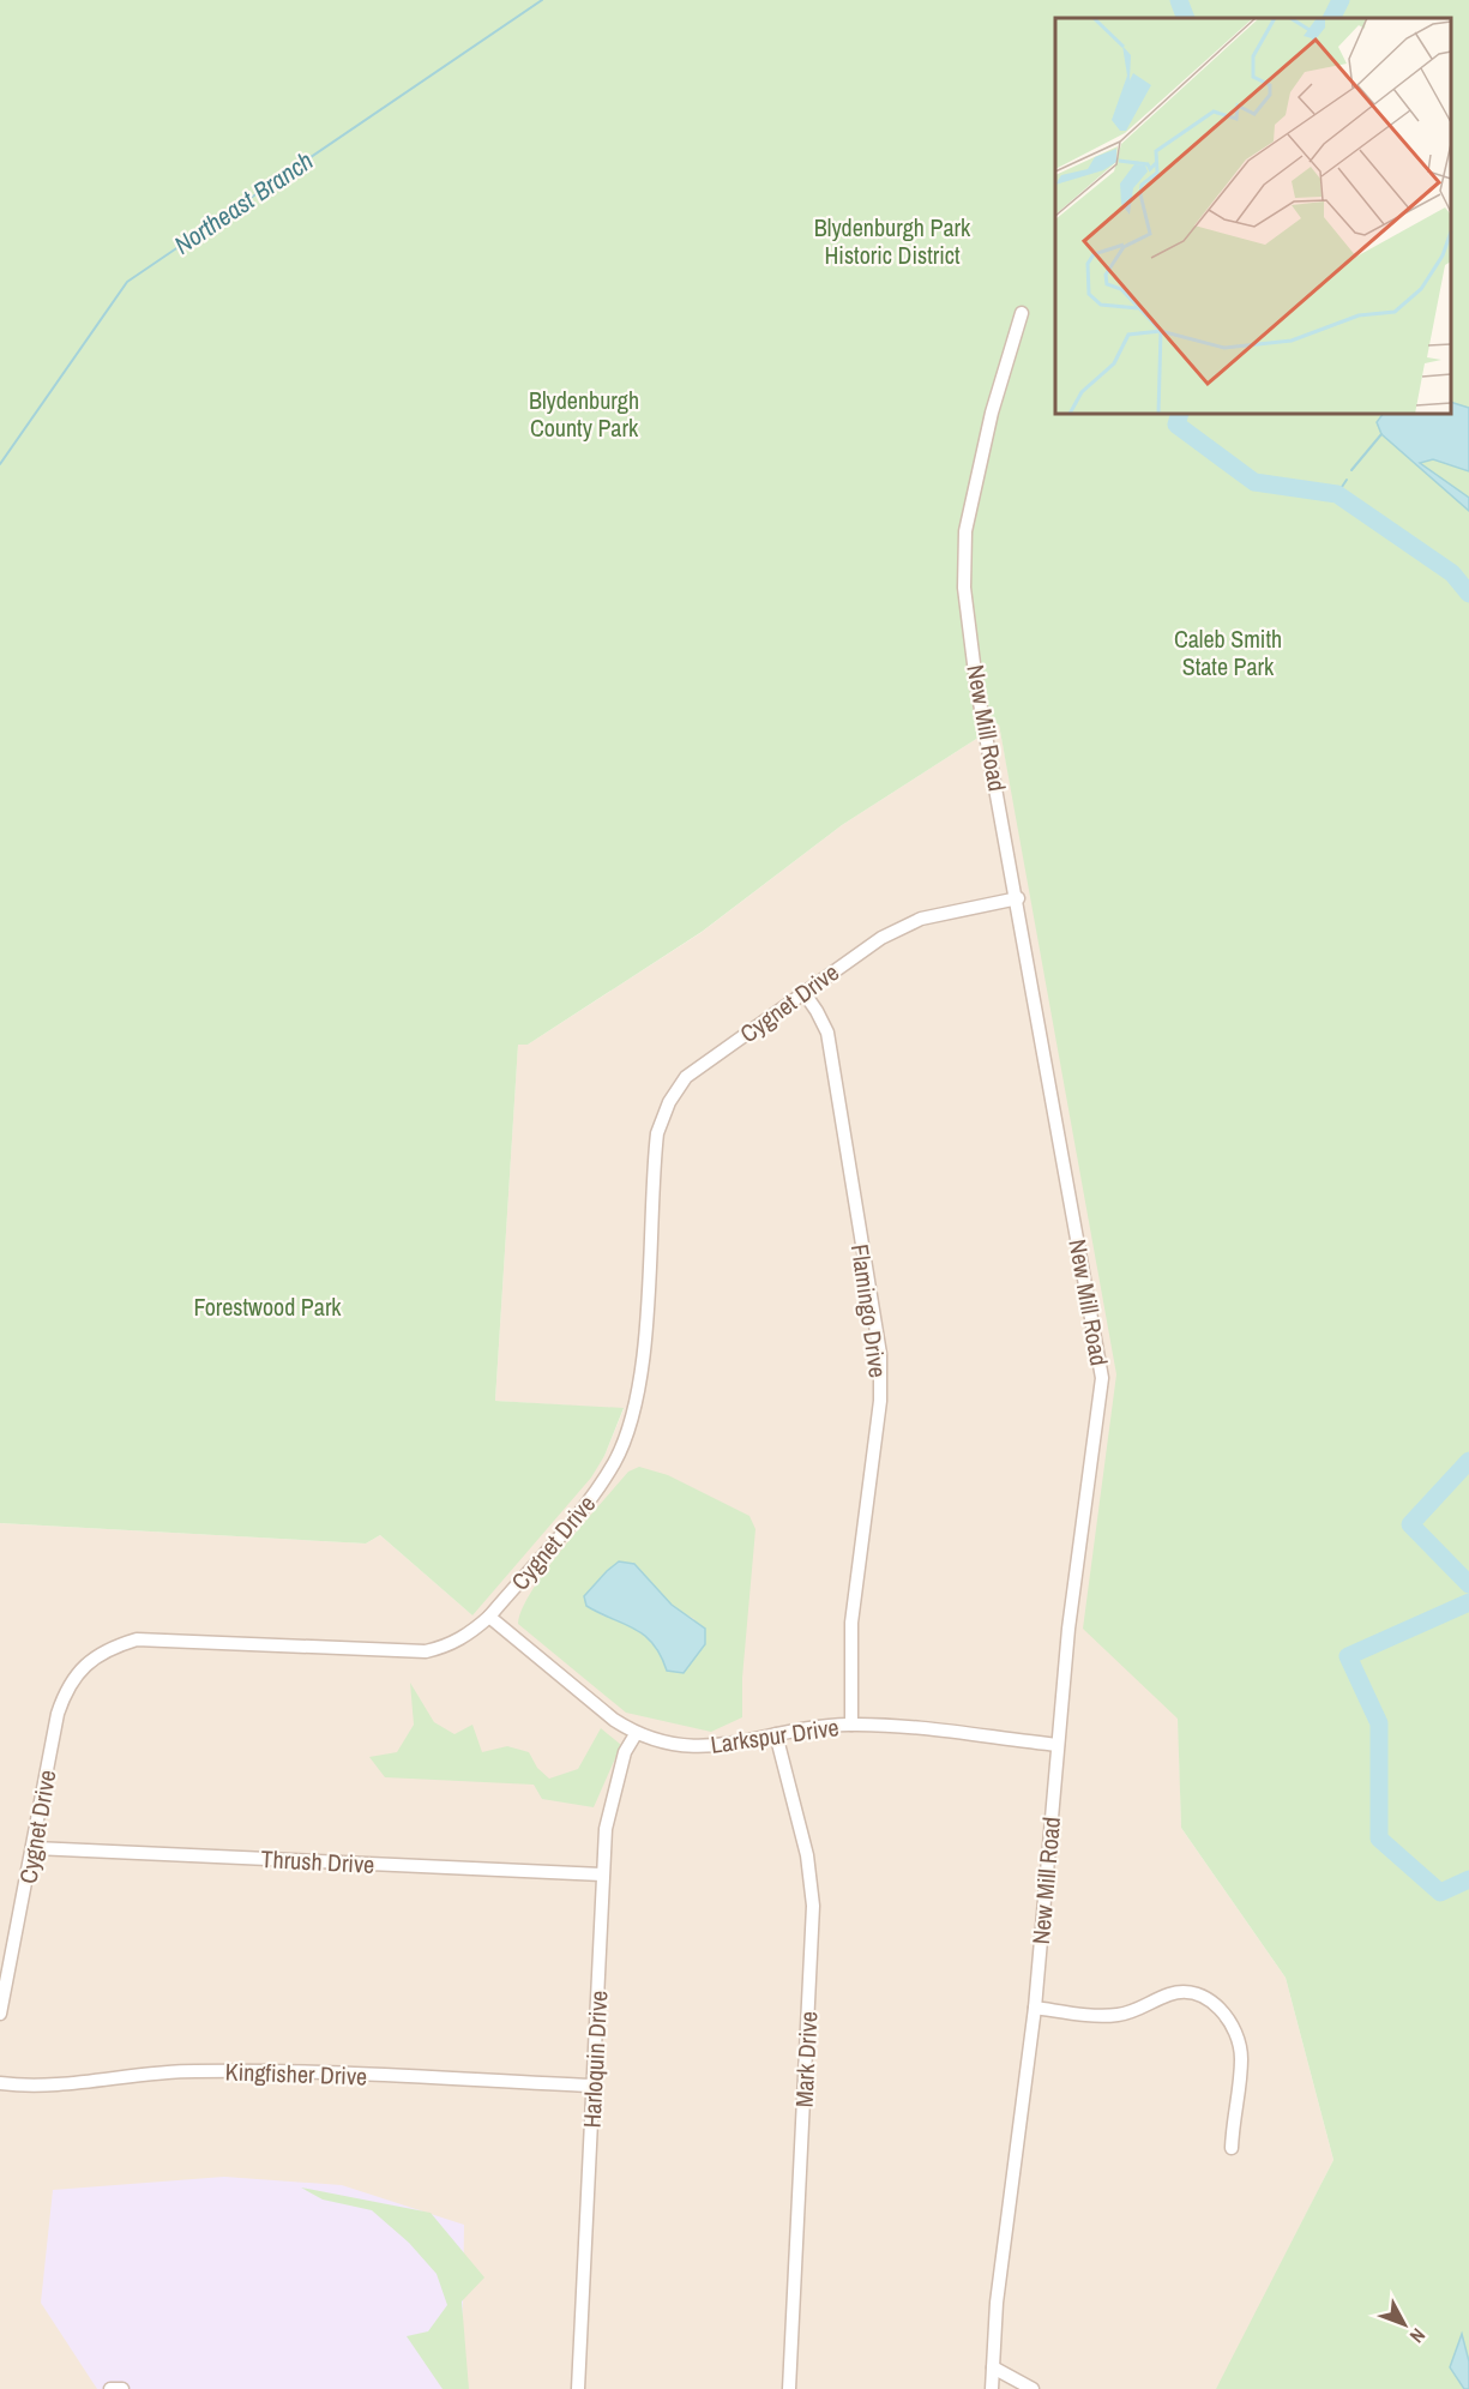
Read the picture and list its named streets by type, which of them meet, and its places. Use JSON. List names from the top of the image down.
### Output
{
  "streets": {
    "street": [
      "New Mill Road",
      "Cygnet Drive",
      "Flamingo Drive",
      "Larkspur Drive",
      "Thrush Drive",
      "Harloquin Drive",
      "Mark Drive",
      "Kingfisher Drive"
    ]
  },
  "crossings": [
    ["New Mill Road", "Cygnet Drive"],
    ["New Mill Road", "Larkspur Drive"],
    ["Cygnet Drive", "Flamingo Drive"],
    ["Cygnet Drive", "Larkspur Drive"],
    ["Cygnet Drive", "Thrush Drive"],
    ["Flamingo Drive", "Larkspur Drive"],
    ["Larkspur Drive", "Harloquin Drive"],
    ["Larkspur Drive", "Mark Drive"],
    ["Thrush Drive", "Harloquin Drive"],
    ["Harloquin Drive", "Kingfisher Drive"]
  ],
  "water": ["Northeast Branch"],
  "parks": [
    "Blydenburgh Park Historic District",
    "Blydenburgh County Park",
    "Caleb Smith State Park",
    "Forestwood Park"
  ],
  "north": "bottom right"
}
